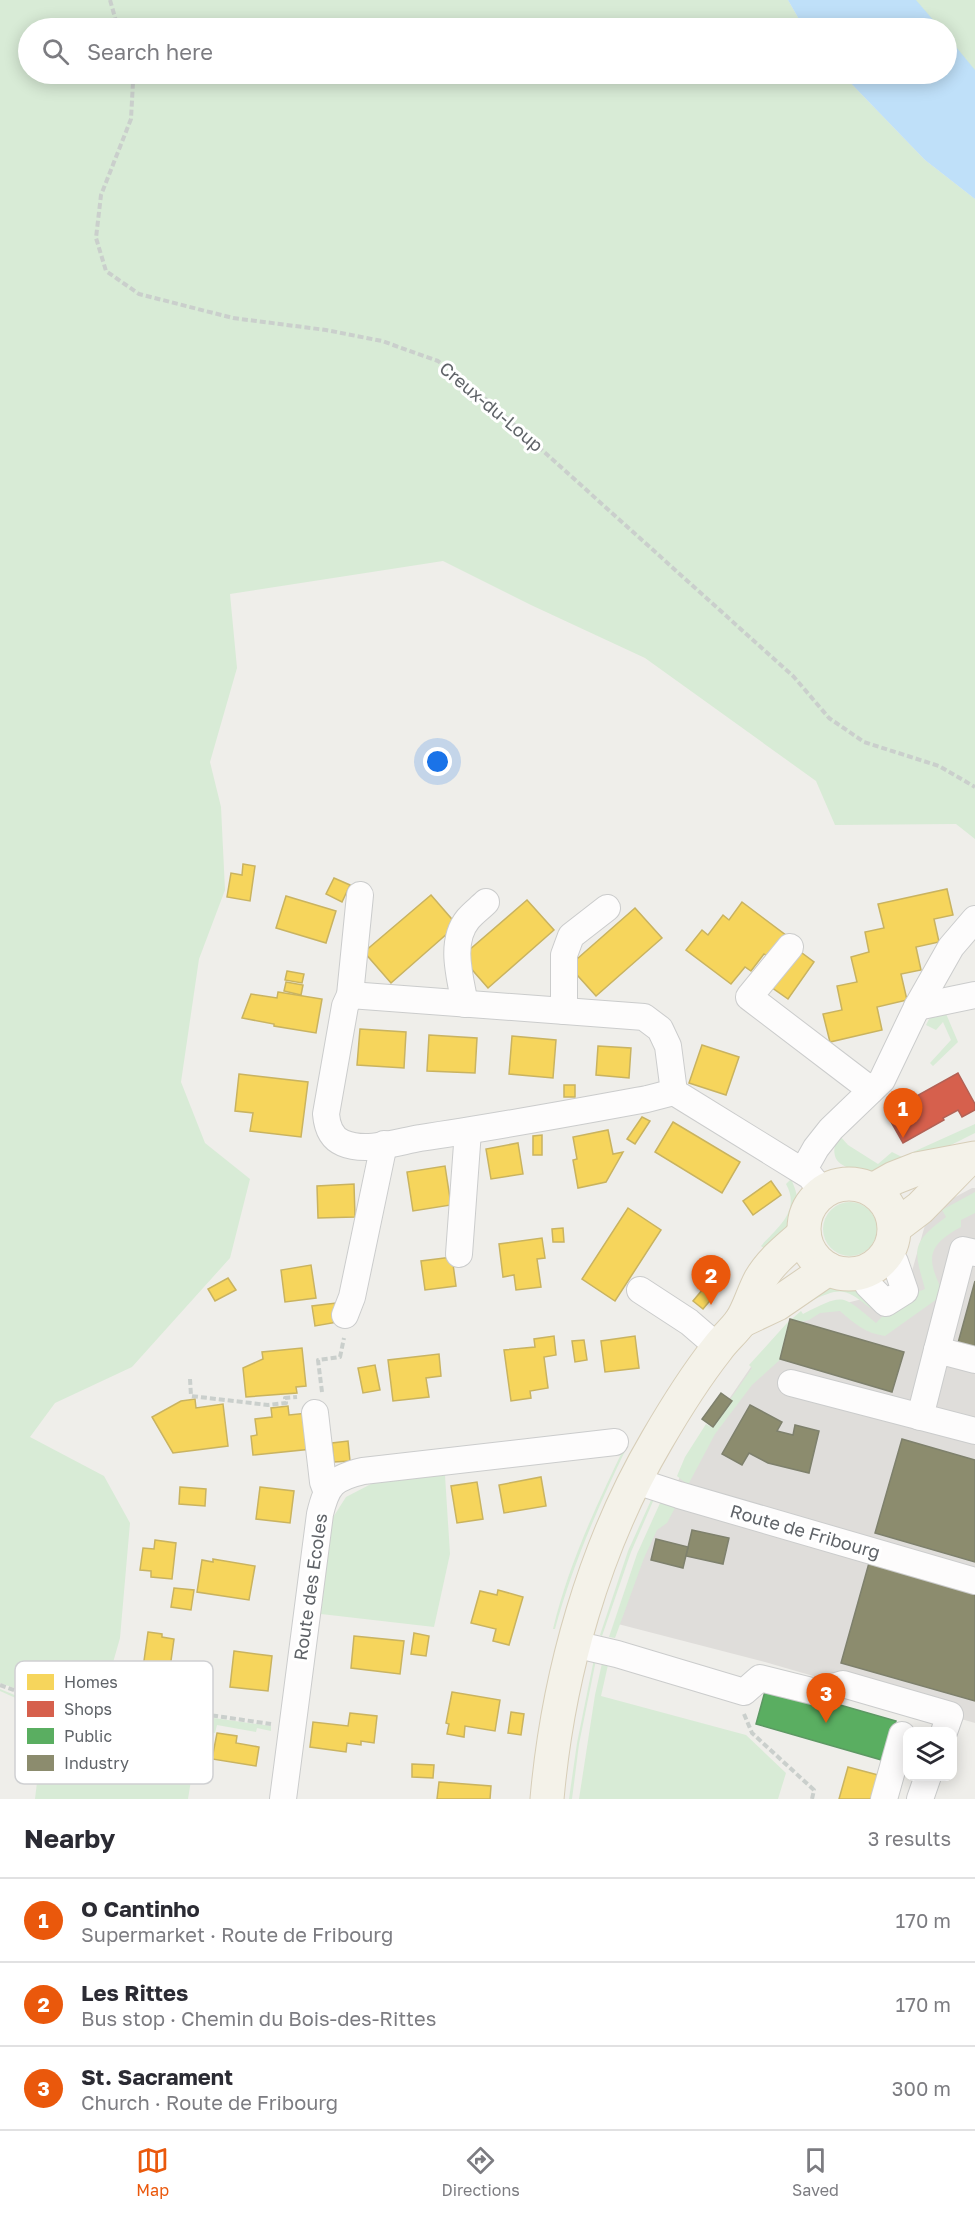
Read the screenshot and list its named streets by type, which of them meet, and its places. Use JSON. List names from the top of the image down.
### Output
{
  "streets": {
    "street": ["Route de Fribourg", "Route des Ecoles"],
    "path": ["Creux-du-Loup"]
  },
  "legend": [
    "Homes",
    "Shops",
    "Public",
    "Industry"
  ],
  "page": {
    "search": "Search here",
    "pins": ["1", "2", "3"],
    "heading": ["Nearby", "3 results"],
    "list": [
      {
        "mark": "1",
        "name": "O Cantinho",
        "note": "Supermarket · Route de Fribourg",
        "value": "170 m"
      },
      {
        "mark": "2",
        "name": "Les Rittes",
        "note": "Bus stop · Chemin du Bois-des-Rittes",
        "value": "170 m"
      },
      {
        "mark": "3",
        "name": "St. Sacrament",
        "note": "Church · Route de Fribourg",
        "value": "300 m"
      }
    ],
    "nav": ["Map", "Directions", "Saved"]
  }
}
